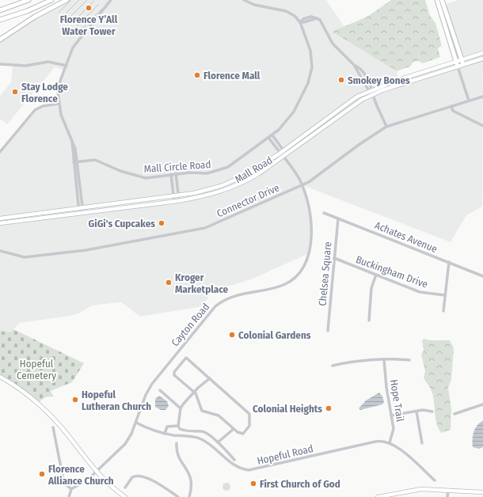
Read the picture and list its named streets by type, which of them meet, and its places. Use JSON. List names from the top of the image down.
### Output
{
  "streets": {
    "main road": ["Mall Road"],
    "street": [
      "Mall Circle Road",
      "Connector Drive",
      "Achates Avenue",
      "Buckingham Drive",
      "Chelsea Square",
      "Cayton Road",
      "Hope Trail",
      "Hopeful Road"
    ]
  },
  "crossings": [
    ["Mall Road", "Cayton Road"],
    ["Connector Drive", "Cayton Road"],
    ["Achates Avenue", "Chelsea Square"],
    ["Buckingham Drive", "Chelsea Square"],
    ["Cayton Road", "Hopeful Road"],
    ["Hope Trail", "Hopeful Road"]
  ],
  "parks": ["Hopeful Cemetery"],
  "places": [
    "Florence Y’All Water Tower",
    "Florence Mall",
    "Smokey Bones",
    "Stay Lodge Florence",
    "GiGi's Cupcakes",
    "Kroger Marketplace",
    "Colonial Gardens",
    "Hopeful Lutheran Church",
    "Colonial Heights",
    "Florence Alliance Church",
    "First Church of God"
  ]
}
